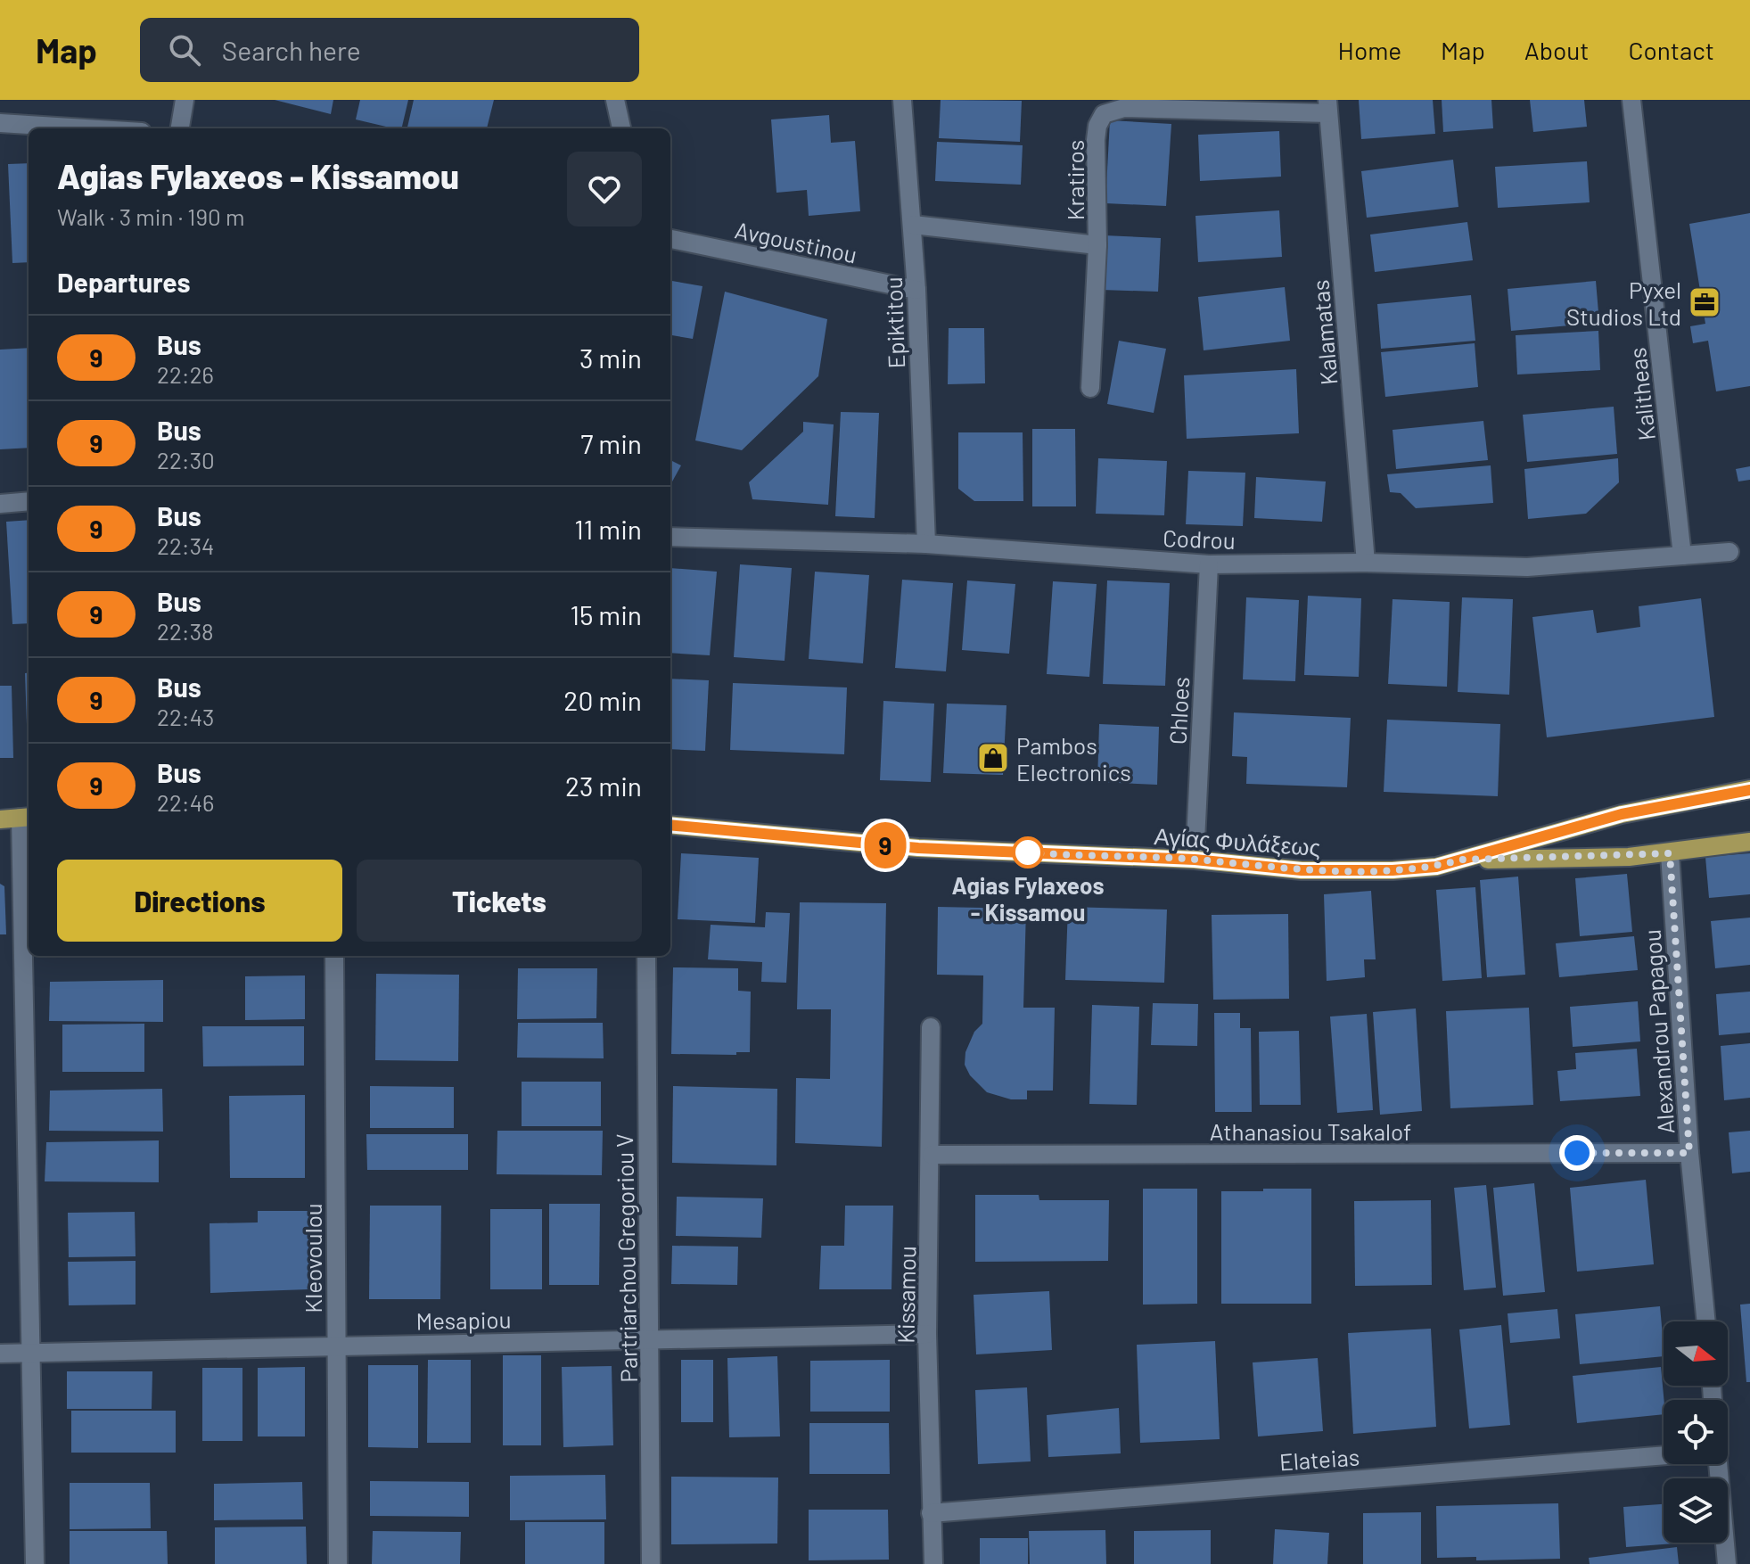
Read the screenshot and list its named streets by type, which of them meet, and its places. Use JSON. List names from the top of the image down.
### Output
{
  "streets": {
    "main road": ["Αγίας Φυλάξεως"],
    "street": [
      "Kratiros",
      "Avgoustinou",
      "Epiktitou",
      "Kalamatas",
      "Kalitheas",
      "Codrou",
      "Chloes",
      "Alexandrou Papagou",
      "Athanasiou Tsakalof",
      "Kleovoulou",
      "Partriarchou Gregoriou V",
      "Kissamou",
      "Mesapiou",
      "Elateias"
    ]
  },
  "crossings": [
    ["Kratiros", "Kalamatas"],
    ["Avgoustinou", "Epiktitou"],
    ["Epiktitou", "Codrou"],
    ["Kalamatas", "Codrou"],
    ["Kalitheas", "Codrou"],
    ["Codrou", "Chloes"],
    ["Chloes", "Αγίας Φυλάξεως"],
    ["Αγίας Φυλάξεως", "Alexandrou Papagou"],
    ["Alexandrou Papagou", "Athanasiou Tsakalof"],
    ["Athanasiou Tsakalof", "Kissamou"],
    ["Kleovoulou", "Mesapiou"],
    ["Partriarchou Gregoriou V", "Mesapiou"],
    ["Kissamou", "Mesapiou"],
    ["Kissamou", "Elateias"]
  ],
  "places": {
    "office": ["Pyxel Studios Ltd"],
    "shop": ["Pambos Electronics"],
    "other": ["Agias Fylaxeos - Kissamou"]
  },
  "lines": ["bus line 9"],
  "north": "right",
  "page": {
    "header": "Map",
    "search": "Search here",
    "nav": [
      "Home",
      "Map",
      "About",
      "Contact"
    ],
    "on_map": "9",
    "heading": [
      ["Agias Fylaxeos - Kissamou", "Walk · 3 min · 190 m"],
      "Departures"
    ],
    "list": [
      {
        "mark": "9",
        "name": "Bus",
        "note": "22:26",
        "value": "3 min"
      },
      {
        "mark": "9",
        "name": "Bus",
        "note": "22:30",
        "value": "7 min"
      },
      {
        "mark": "9",
        "name": "Bus",
        "note": "22:34",
        "value": "11 min"
      },
      {
        "mark": "9",
        "name": "Bus",
        "note": "22:38",
        "value": "15 min"
      },
      {
        "mark": "9",
        "name": "Bus",
        "note": "22:43",
        "value": "20 min"
      },
      {
        "mark": "9",
        "name": "Bus",
        "note": "22:46",
        "value": "23 min"
      }
    ],
    "buttons": ["Directions", "Tickets"]
  }
}
